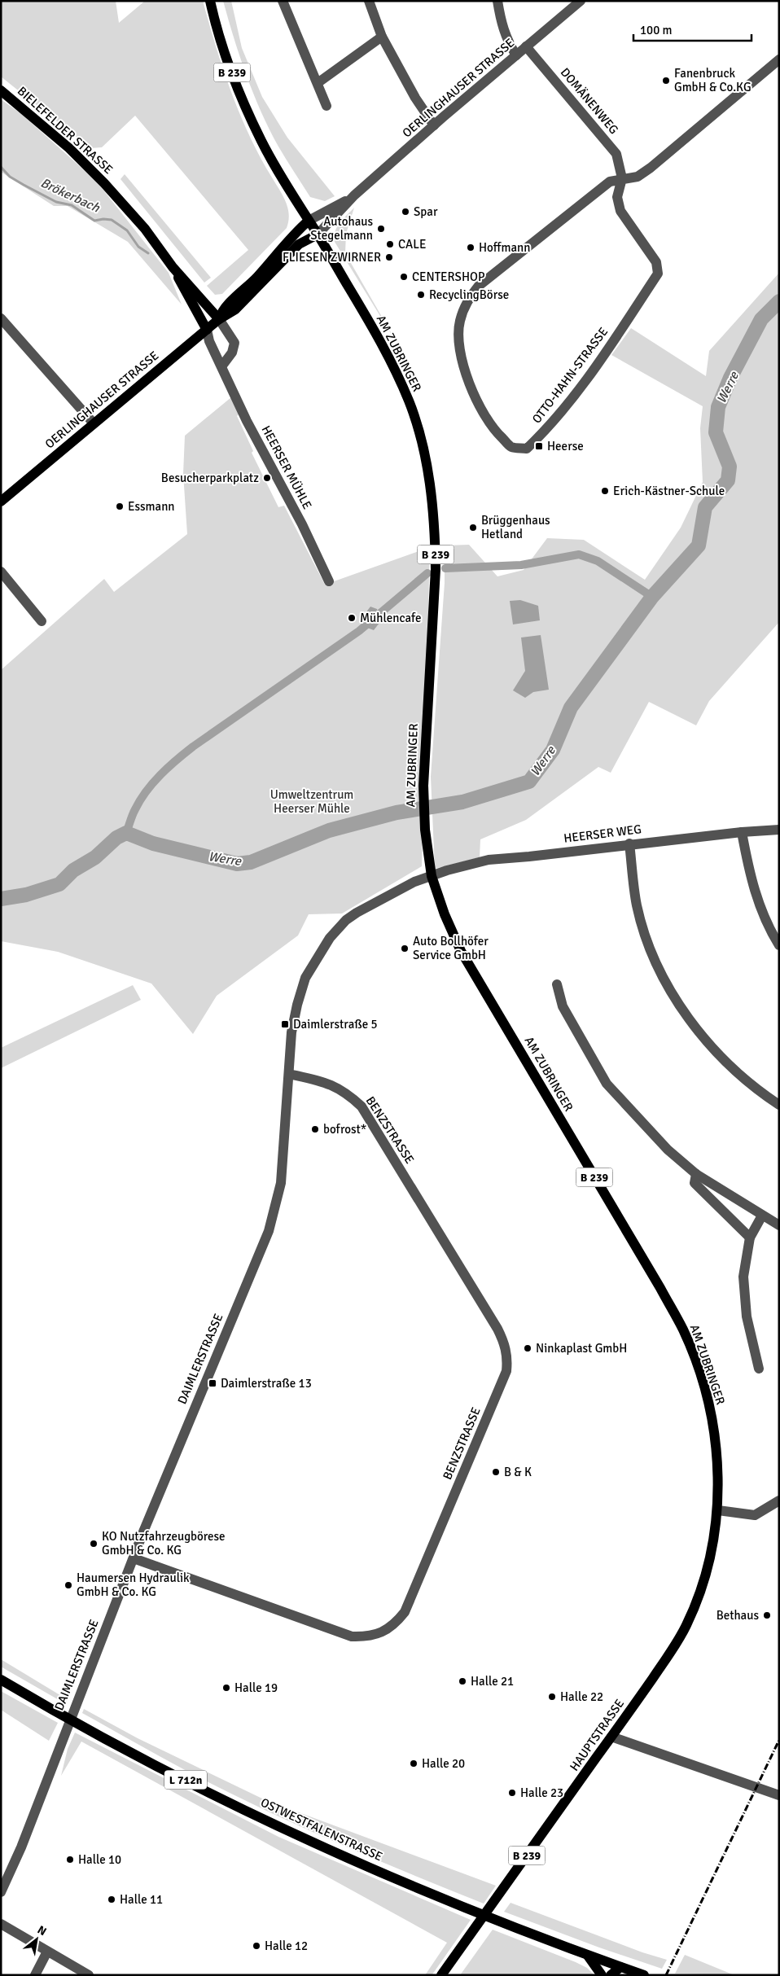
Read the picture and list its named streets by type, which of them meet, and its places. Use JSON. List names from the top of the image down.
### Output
{
  "streets": {
    "main road": [
      "B 239",
      "OERLINGHAUSER STRASSE",
      "BIELEFELDER STRASSE",
      "AM ZUBRINGER",
      "HAUPTSTRASSE",
      "L 712n",
      "OSTWESTFALENSTRASSE"
    ],
    "street": [
      "DOMÄNENWEG",
      "OTTO-HAHN-STRASSE",
      "HEERSER MÜHLE",
      "HEERSER WEG",
      "BENZSTRASSE",
      "DAIMLERSTRASSE"
    ]
  },
  "crossings": [
    ["OERLINGHAUSER STRASSE", "DOMÄNENWEG"],
    ["OERLINGHAUSER STRASSE", "BIELEFELDER STRASSE"],
    ["OERLINGHAUSER STRASSE", "AM ZUBRINGER"],
    ["OERLINGHAUSER STRASSE", "HEERSER MÜHLE"],
    ["DOMÄNENWEG", "OTTO-HAHN-STRASSE"],
    ["BIELEFELDER STRASSE", "HEERSER MÜHLE"],
    ["AM ZUBRINGER", "HEERSER WEG"],
    ["AM ZUBRINGER", "DAIMLERSTRASSE"],
    ["AM ZUBRINGER", "HAUPTSTRASSE"],
    ["HEERSER WEG", "DAIMLERSTRASSE"],
    ["BENZSTRASSE", "DAIMLERSTRASSE"]
  ],
  "water": ["Brökerbach", "Werre"],
  "parks": ["Umweltzentrum Heerser Mühle"],
  "places": {
    "other": [
      "Fanenbruck GmbH & Co.KG",
      "Spar",
      "Autohaus Stegelmann",
      "CALE",
      "Hoffmann",
      "FLIESEN ZWIRNER",
      "CENTERSHOP",
      "RecyclingBörse",
      "Besucherparkplatz",
      "Erich-Kästner-Schule",
      "Essmann",
      "Brüggenhaus Hetland",
      "Mühlencafe",
      "Auto Bollhöfer Service GmbH",
      "bofrost*",
      "Ninkaplast GmbH",
      "B & K",
      "KO Nutzfahrzeugbörese GmbH & Co. KG",
      "Haumersen Hydraulik GmbH & Co. KG",
      "Bethaus",
      "Halle 21",
      "Halle 19",
      "Halle 22",
      "Halle 20",
      "Halle 23",
      "Halle 10",
      "Halle 11",
      "Halle 12"
    ],
    "transit": ["Heerse", "Daimlerstraße 5", "Daimlerstraße 13"]
  },
  "scale_bar": "100 m",
  "north": "top right"
}
